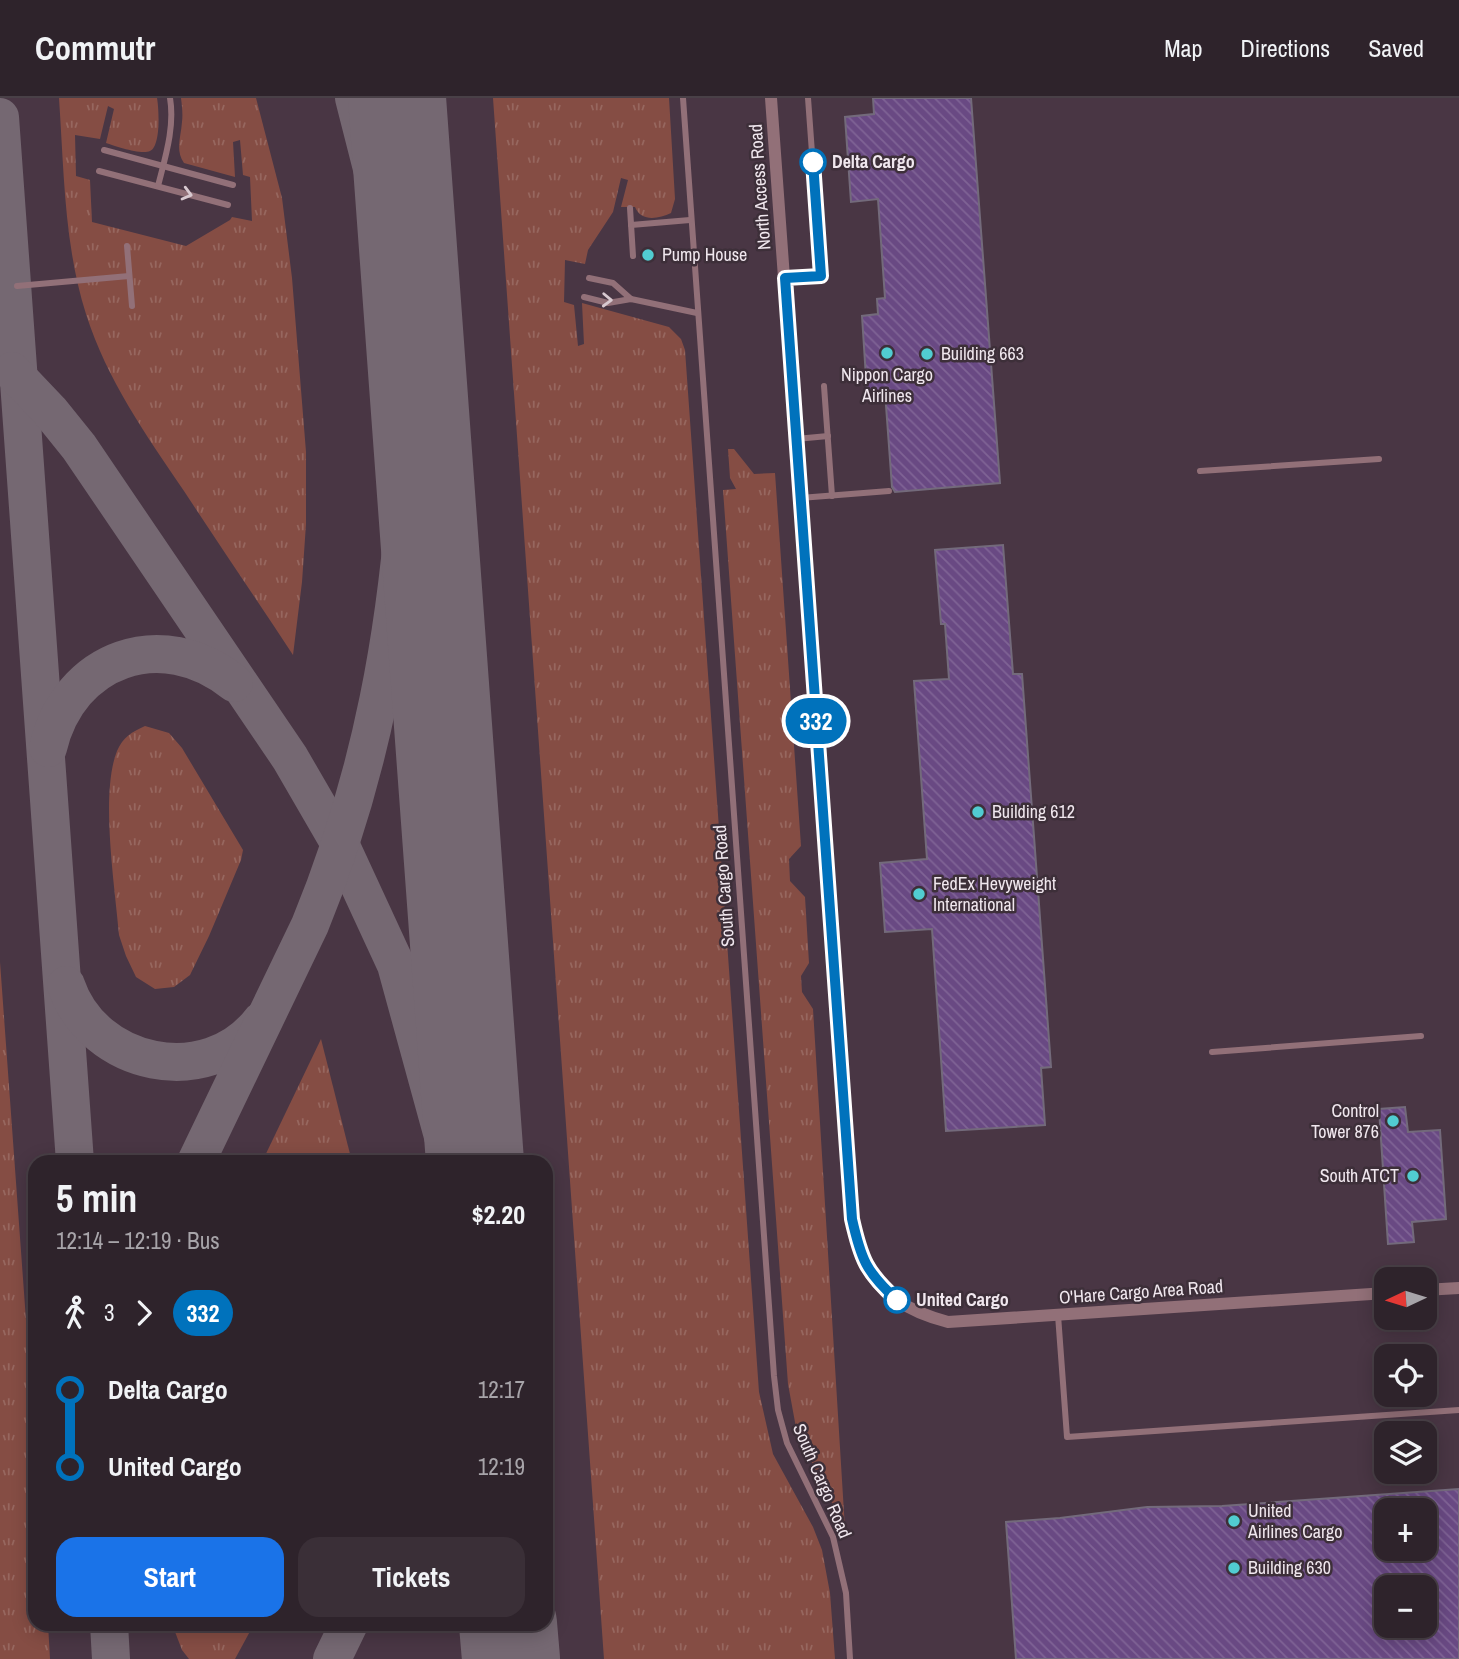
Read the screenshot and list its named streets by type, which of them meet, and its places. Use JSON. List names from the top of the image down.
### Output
{
  "streets": {
    "street": ["North Access Road", "O'Hare Cargo Area Road"],
    "lane": ["South Cargo Road"]
  },
  "crossings": [
    ["North Access Road", "O'Hare Cargo Area Road"]
  ],
  "places": [
    "Delta Cargo",
    "Pump House",
    "Nippon Cargo Airlines",
    "Building 663",
    "Building 612",
    "FedEx Hevyweight International",
    "Control Tower 876",
    "South ATCT",
    "United Cargo",
    "United Airlines Cargo",
    "Building 630"
  ],
  "lines": ["bus line 332"],
  "north": "left",
  "page": {
    "header": "Commutr",
    "nav": ["Map", "Directions", "Saved"],
    "on_map": "332",
    "heading": ["5 min", "12:14 – 12:19 · Bus", "$2.20"],
    "map_buttons": ["+", "−"],
    "legs": ["3", "332"],
    "list": [
      {
        "name": "Delta Cargo",
        "value": "12:17"
      },
      {
        "name": "United Cargo",
        "value": "12:19"
      }
    ],
    "buttons": ["Start", "Tickets"]
  }
}
